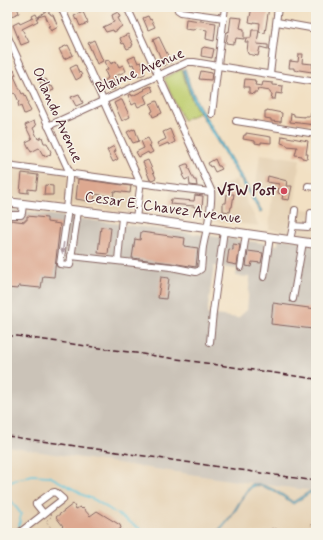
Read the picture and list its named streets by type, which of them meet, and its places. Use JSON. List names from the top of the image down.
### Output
{
  "streets": {
    "main road": ["Cesar E. Chavez Avenue"],
    "street": ["Blaine Avenue", "Orlando Avenue"]
  },
  "crossings": [
    ["Blaine Avenue", "Orlando Avenue"],
    ["Orlando Avenue", "Cesar E. Chavez Avenue"]
  ],
  "places": ["VFW Post"]
}
